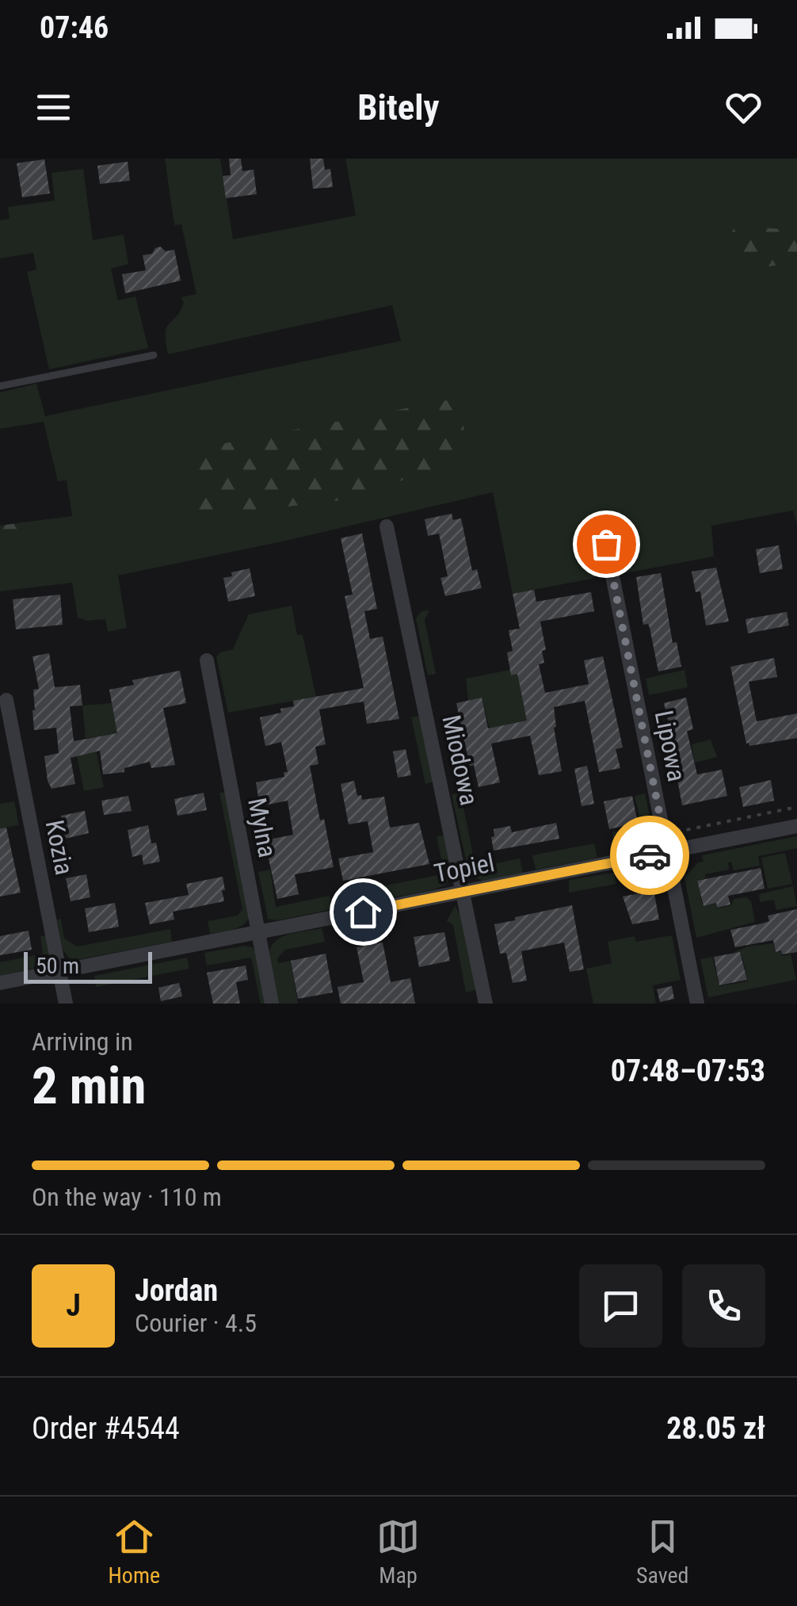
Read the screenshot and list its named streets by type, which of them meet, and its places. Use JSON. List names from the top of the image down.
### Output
{
  "streets": {
    "street": [
      "Lipowa",
      "Miodowa",
      "Mylna",
      "Kozia",
      "Topiel"
    ]
  },
  "crossings": [
    ["Lipowa", "Topiel"],
    ["Miodowa", "Topiel"],
    ["Mylna", "Topiel"],
    ["Kozia", "Topiel"]
  ],
  "scale_bar": "50 m",
  "page": {
    "status": "07:46",
    "header": "Bitely",
    "scale": "50 m",
    "heading": ["2 min", "Arriving in", "07:48–07:53"],
    "panel": [
      "Jordan",
      "Courier · 4.5",
      "Order #4544",
      "28.05 zł"
    ],
    "bar": "On the way · 110 m",
    "round": "J",
    "tabs": ["Home", "Map", "Saved"]
  }
}
